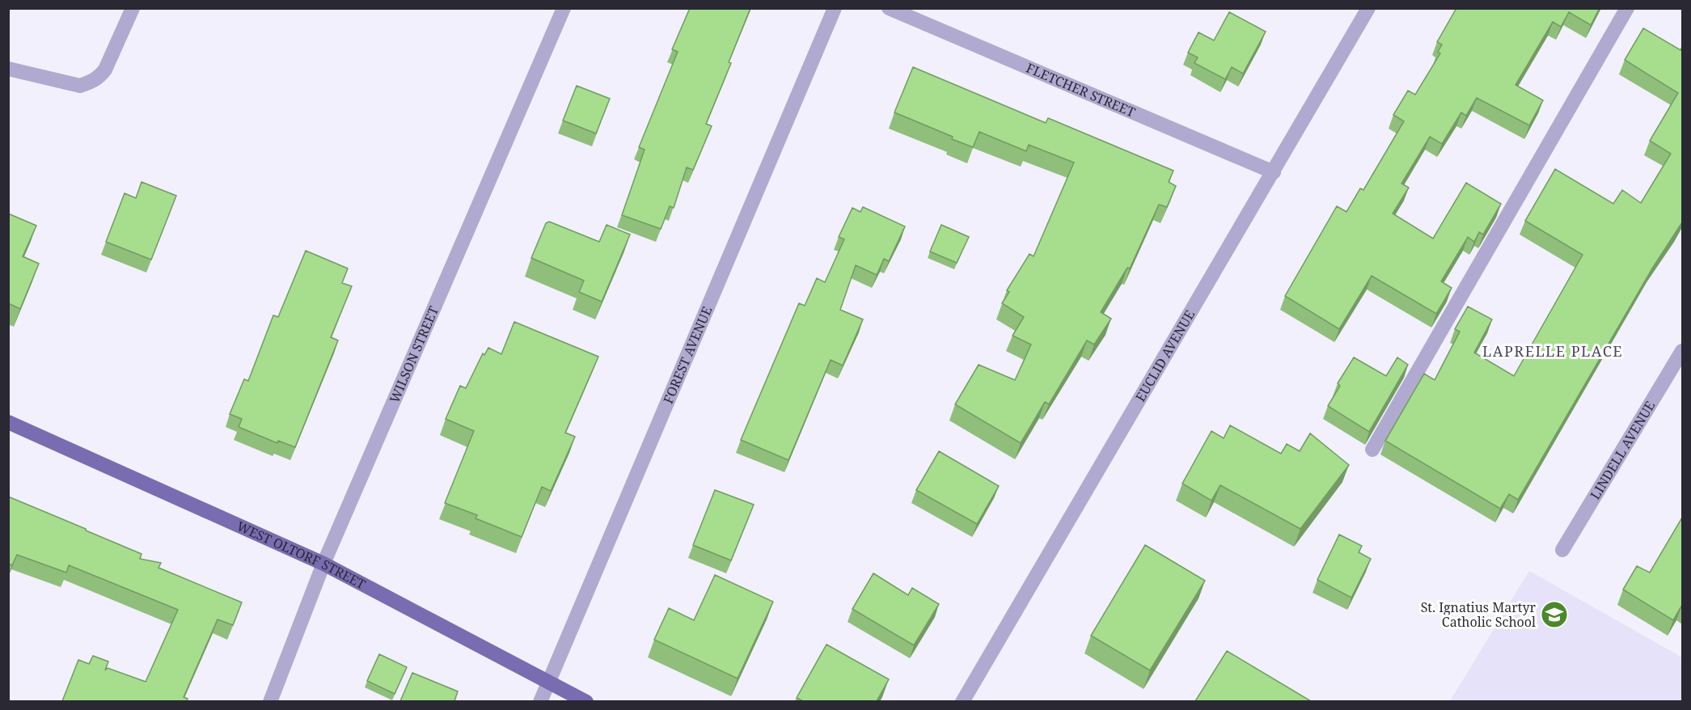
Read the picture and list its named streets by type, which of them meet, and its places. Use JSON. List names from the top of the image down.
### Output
{
  "streets": {
    "main road": ["WEST OLTORF STREET"],
    "street": [
      "FLETCHER STREET",
      "WILSON STREET",
      "FOREST AVENUE",
      "EUCLID AVENUE",
      "LINDELL AVENUE"
    ]
  },
  "crossings": [
    ["FLETCHER STREET", "EUCLID AVENUE"],
    ["WILSON STREET", "WEST OLTORF STREET"],
    ["FOREST AVENUE", "WEST OLTORF STREET"]
  ],
  "districts": ["LAPRELLE PLACE"],
  "places": {
    "school or university": ["St. Ignatius Martyr Catholic School"]
  }
}
